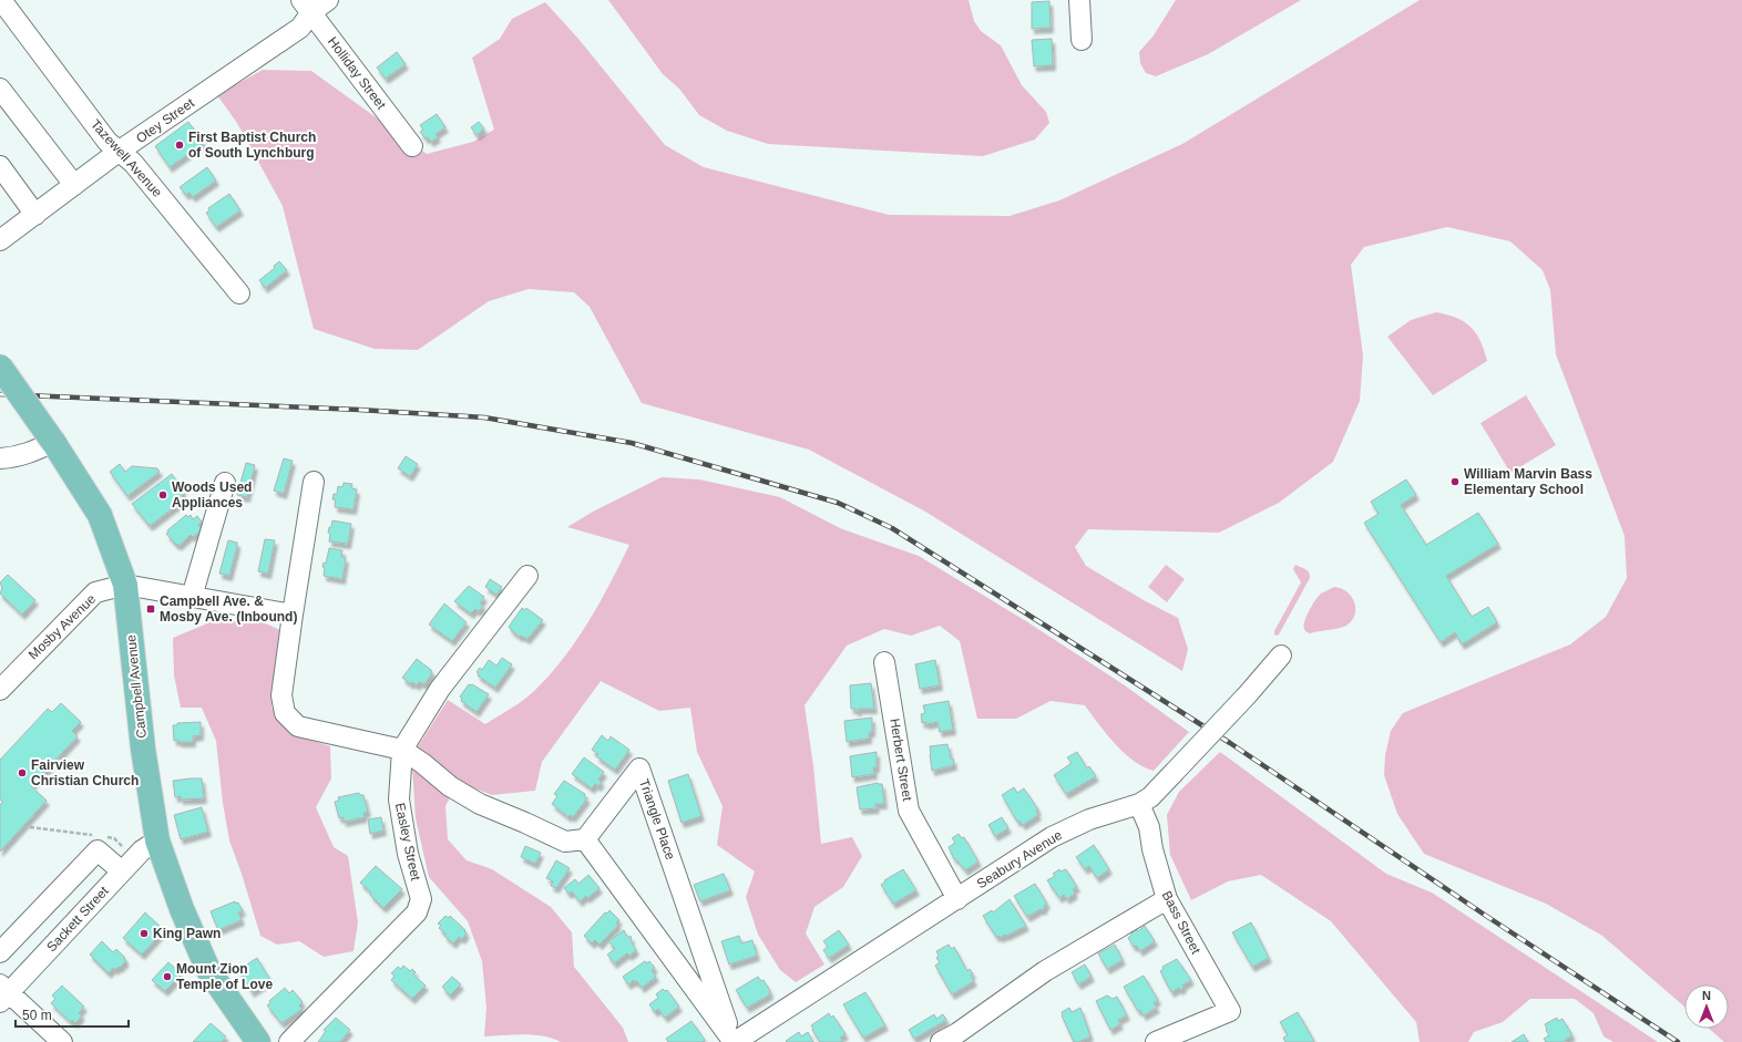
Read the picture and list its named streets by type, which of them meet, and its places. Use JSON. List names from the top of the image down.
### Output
{
  "streets": {
    "main road": ["Campbell Avenue"],
    "street": [
      "Holliday Street",
      "Otey Street",
      "Tazewell Avenue",
      "Mosby Avenue",
      "Herbert Street",
      "Triangle Place",
      "Easley Street",
      "Seabury Avenue",
      "Sackett Street",
      "Bass Street"
    ]
  },
  "crossings": [
    ["Holliday Street", "Otey Street"],
    ["Otey Street", "Tazewell Avenue"],
    ["Mosby Avenue", "Campbell Avenue"],
    ["Campbell Avenue", "Sackett Street"],
    ["Herbert Street", "Seabury Avenue"],
    ["Triangle Place", "Seabury Avenue"],
    ["Seabury Avenue", "Bass Street"]
  ],
  "places": {
    "other": [
      "First Baptist Church of South Lynchburg",
      "William Marvin Bass Elementary School",
      "Woods Used Appliances",
      "Fairview Christian Church",
      "King Pawn",
      "Mount Zion Temple of Love"
    ],
    "transit": ["Campbell Ave. & Mosby Ave. (Inbound)"]
  },
  "scale_bar": "50 m",
  "north": "top"
}
